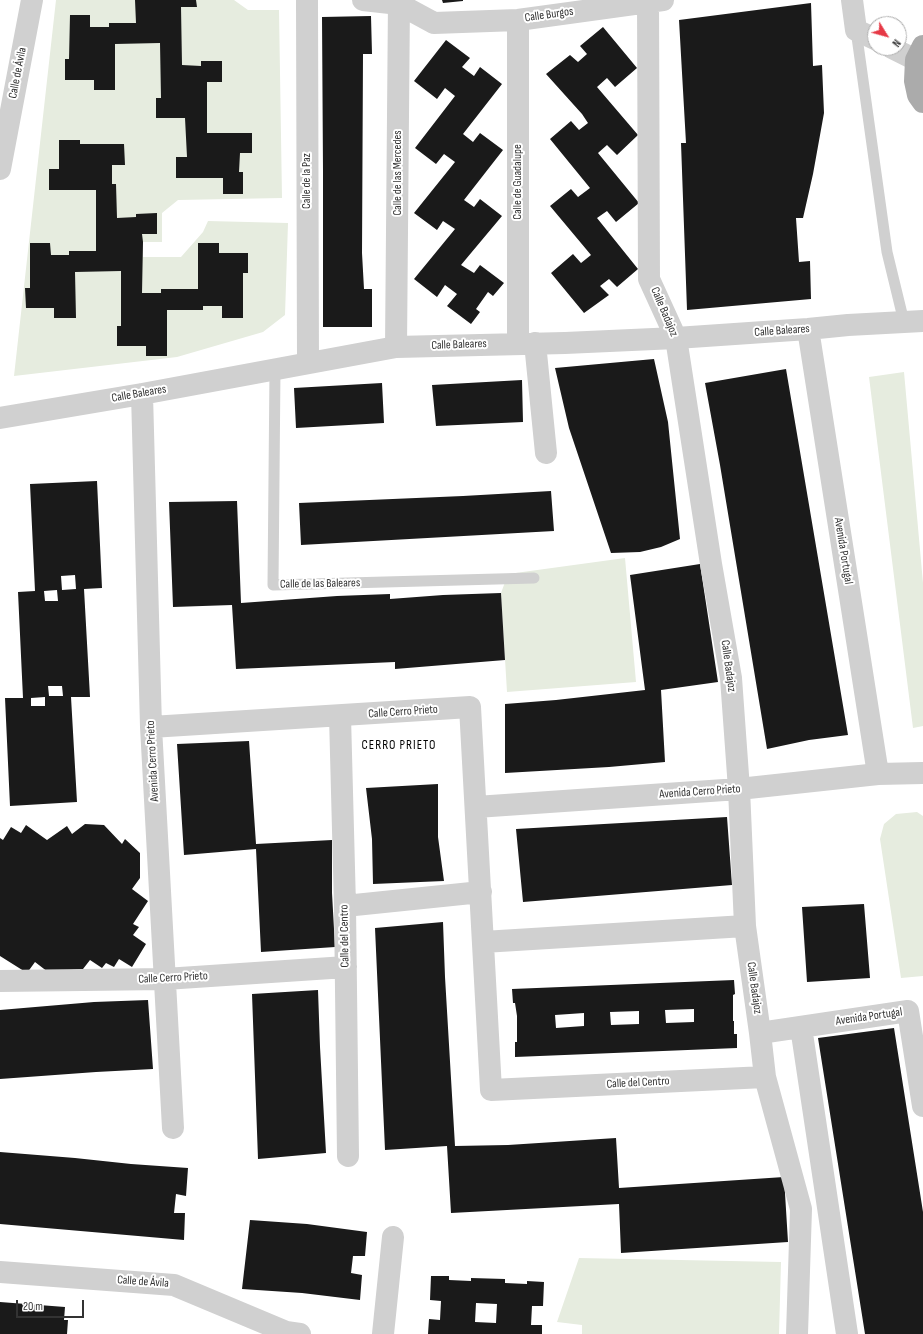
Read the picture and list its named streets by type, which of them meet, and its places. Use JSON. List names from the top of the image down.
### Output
{
  "streets": {
    "street": [
      "Calle Burgos",
      "Calle de Ávila",
      "Calle de las Mercedes",
      "Calle de la Paz",
      "Calle de Guadalupe",
      "Calle Badajoz",
      "Calle Baleares",
      "Avenida Portugal",
      "Calle Cerro Prieto",
      "Avenida Cerro Prieto",
      "Calle del Centro"
    ],
    "lane": ["Calle de las Baleares"]
  },
  "crossings": [
    ["Calle Burgos", "Calle de las Mercedes"],
    ["Calle Burgos", "Calle de Guadalupe"],
    ["Calle Burgos", "Calle Badajoz"],
    ["Calle de las Mercedes", "Calle Baleares"],
    ["Calle de la Paz", "Calle Baleares"],
    ["Calle de Guadalupe", "Calle Baleares"],
    ["Calle Badajoz", "Calle Baleares"],
    ["Calle Badajoz", "Avenida Portugal"],
    ["Calle Badajoz", "Avenida Cerro Prieto"],
    ["Calle Badajoz", "Calle del Centro"],
    ["Calle Baleares", "Avenida Portugal"],
    ["Calle Baleares", "Calle de las Baleares"],
    ["Calle Baleares", "Avenida Cerro Prieto"],
    ["Avenida Portugal", "Avenida Cerro Prieto"],
    ["Calle Cerro Prieto", "Avenida Cerro Prieto"],
    ["Calle Cerro Prieto", "Calle del Centro"]
  ],
  "districts": ["CERRO PRIETO"],
  "scale_bar": "20 m",
  "north": "bottom right"
}
